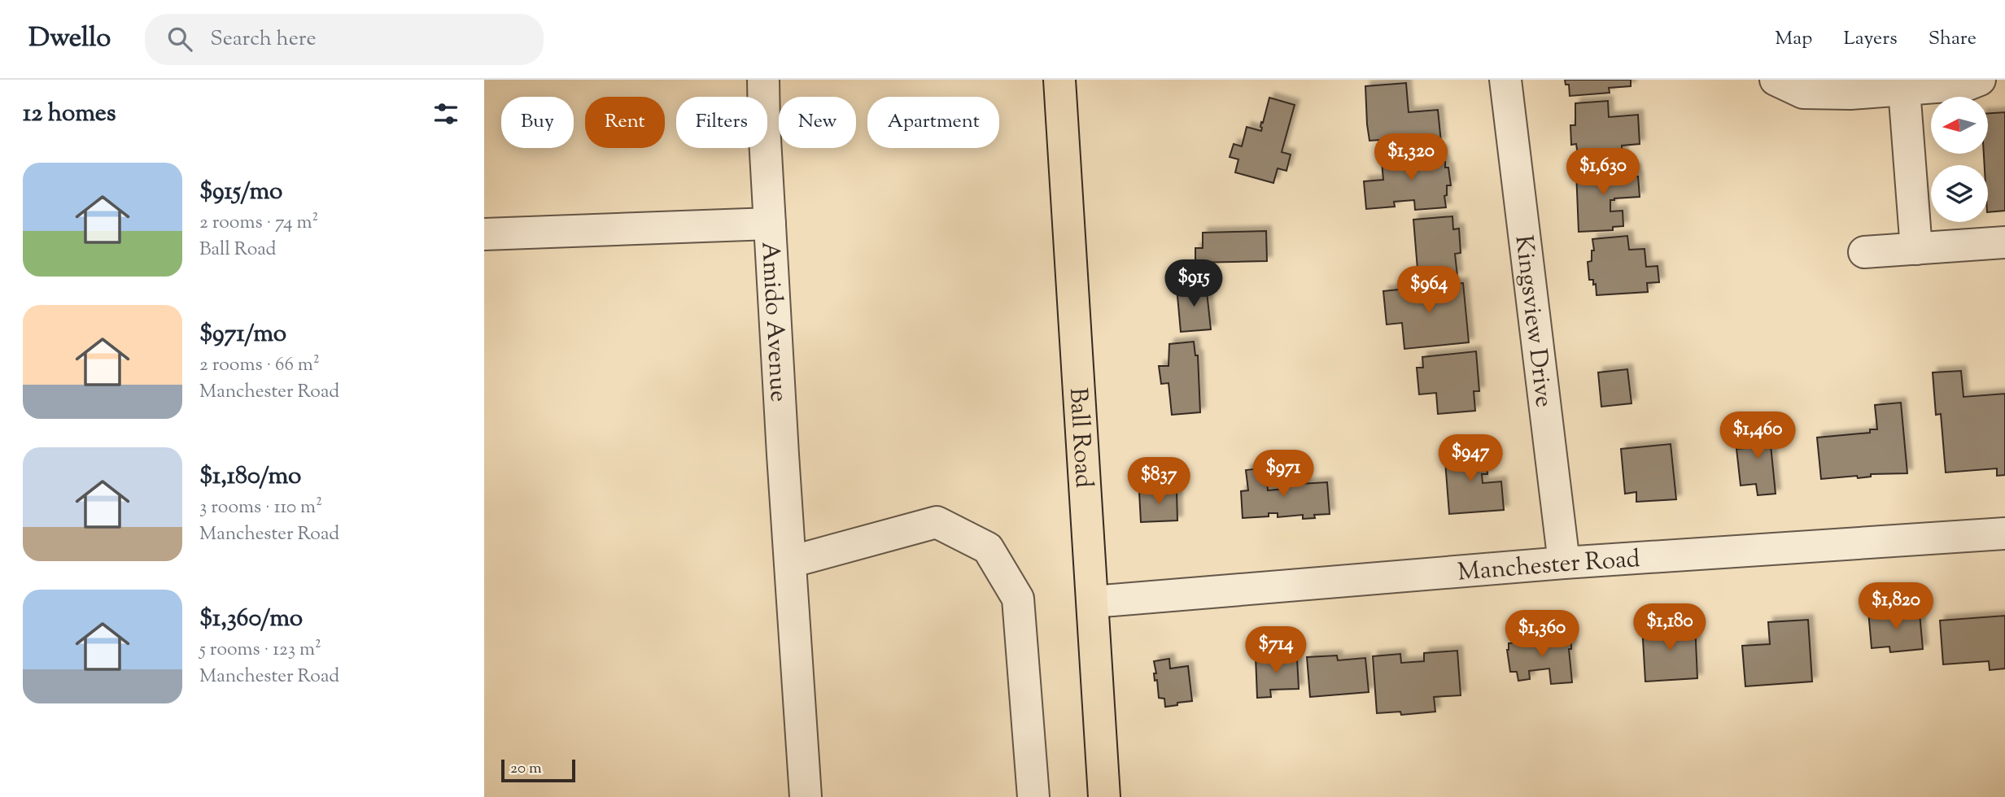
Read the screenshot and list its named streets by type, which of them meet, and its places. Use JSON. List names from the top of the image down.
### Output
{
  "streets": {
    "main road": ["Ball Road"],
    "street": ["Amido Avenue", "Kingsview Drive", "Manchester Road"]
  },
  "crossings": [
    ["Kingsview Drive", "Manchester Road"],
    ["Ball Road", "Manchester Road"]
  ],
  "scale_bar": "20 m",
  "north": "left",
  "page": {
    "header": "Dwello",
    "search": "Search here",
    "nav": ["Map", "Layers", "Share"],
    "heading": "12 homes",
    "chip": [
      "Buy",
      "Rent",
      "Filters",
      "New",
      "Apartment"
    ],
    "price": [
      "$1,320",
      "$1,630",
      "$915",
      "$964",
      "$1,460",
      "$947",
      "$971",
      "$837",
      "$1,820",
      "$1,180",
      "$1,360",
      "$714"
    ],
    "list": [
      {
        "name": "$915/mo",
        "note": "2 rooms · 74 m² · Ball Road"
      },
      {
        "name": "$971/mo",
        "note": "2 rooms · 66 m² · Manchester Road"
      },
      {
        "name": "$1,180/mo",
        "note": "3 rooms · 110 m² · Manchester Road"
      },
      {
        "name": "$1,360/mo",
        "note": "5 rooms · 123 m² · Manchester Road"
      }
    ],
    "scale": "20 m"
  }
}
